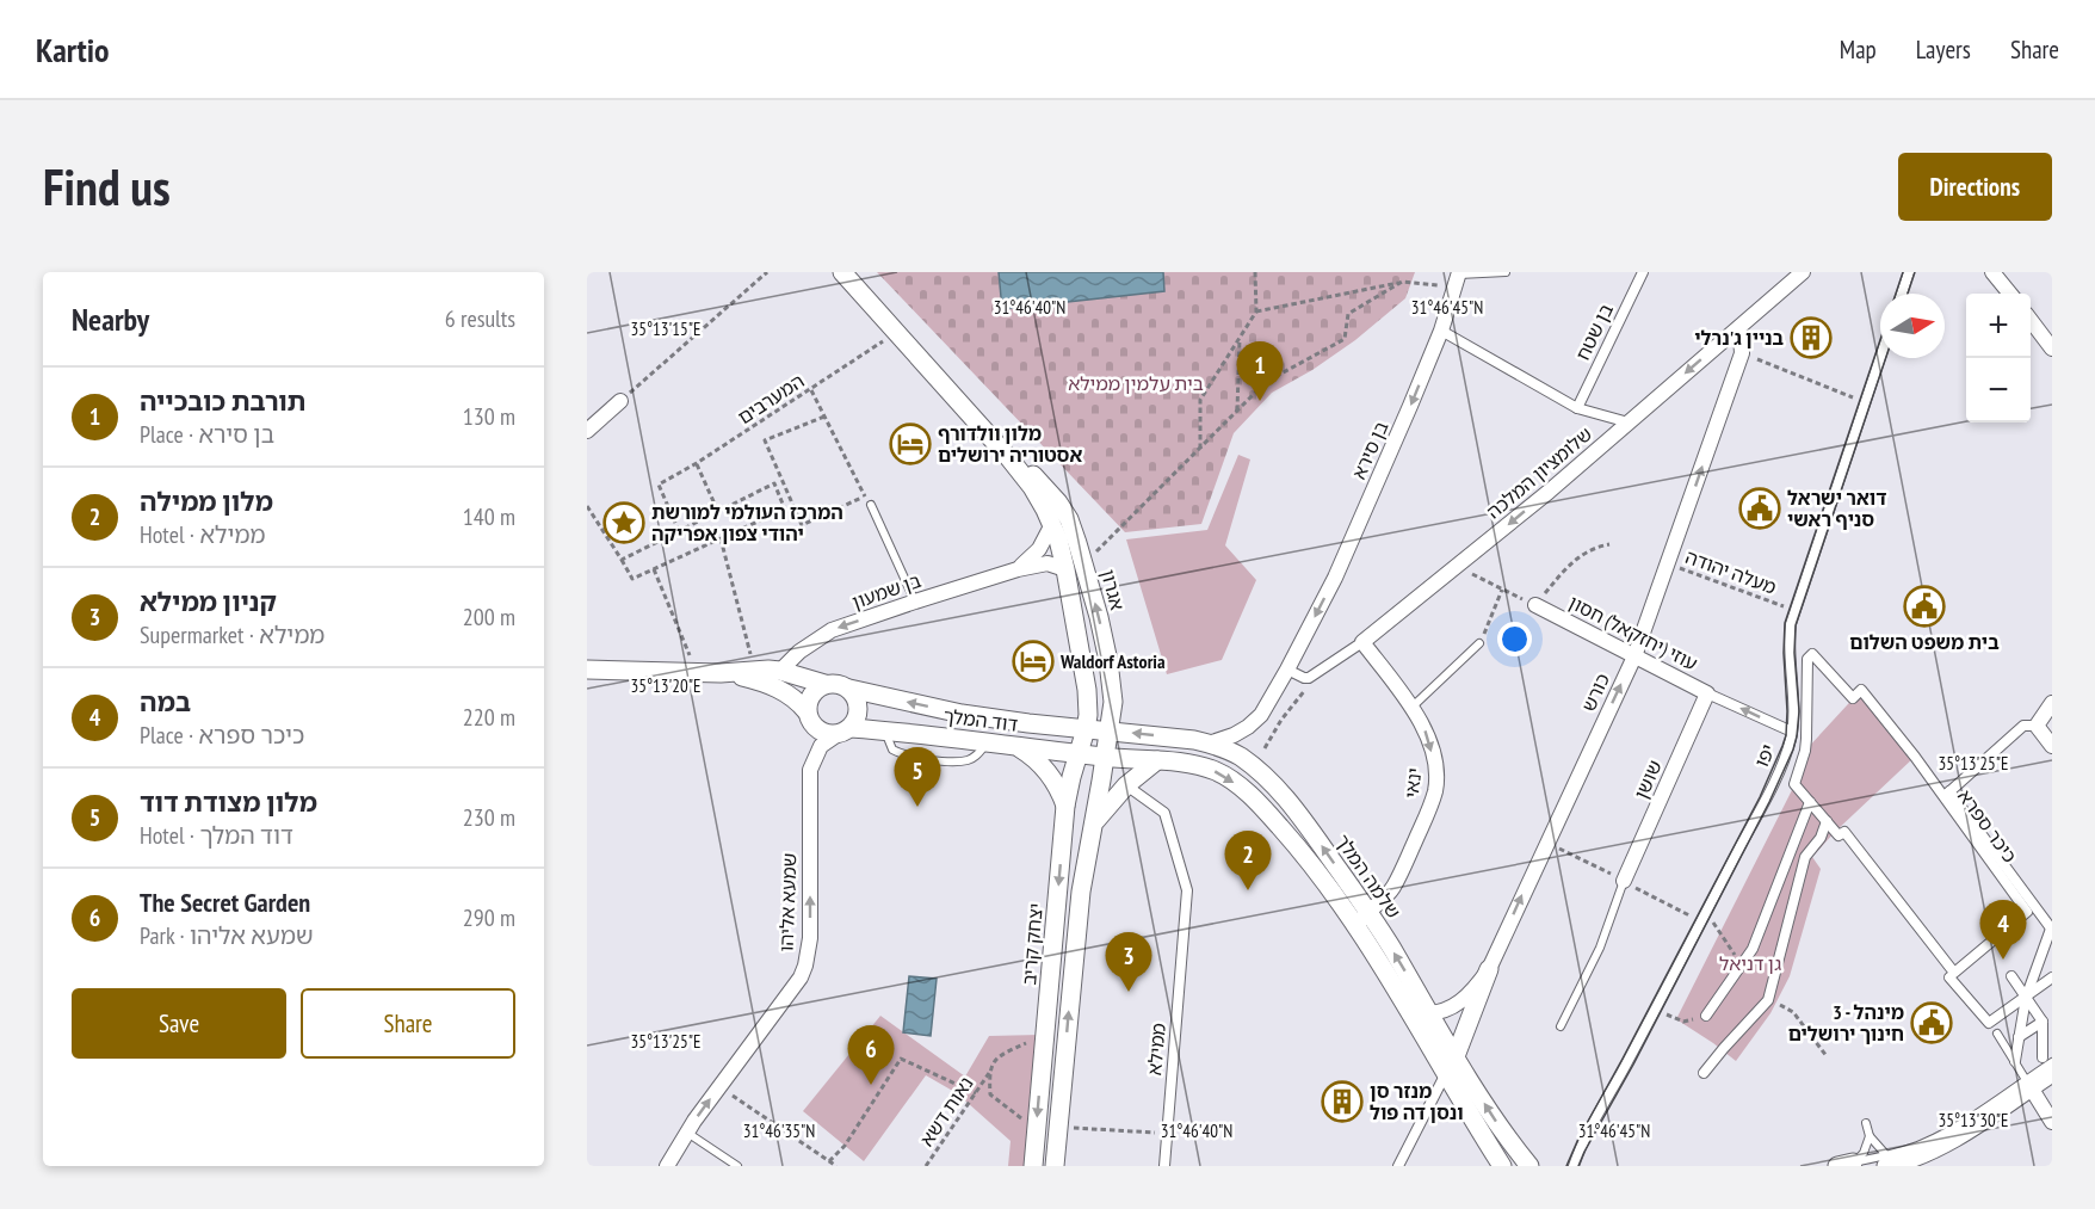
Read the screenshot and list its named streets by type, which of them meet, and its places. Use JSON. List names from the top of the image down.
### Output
{
  "streets": {
    "street": [
      "בן שטח",
      "בן סירא",
      "שלומציון המלכה",
      "אגרון",
      "בן שמעון",
      "עוזי (יחזקאל) חסון",
      "כורש",
      "דוד המלך",
      "יפו",
      "שושן",
      "ינאי",
      "כיכר ספרא",
      "שלמה המלך",
      "שמעא אליהו",
      "יצחק קריב",
      "ממילא"
    ],
    "path": ["המערבים", "מעלה יהודה", "נאות דשא"]
  },
  "crossings": [
    ["המערבים", "אגרון"],
    ["בן סירא", "שלמה המלך"],
    ["שלומציון המלכה", "ינאי"],
    ["מעלה יהודה", "כורש"],
    ["אגרון", "בן שמעון"],
    ["אגרון", "דוד המלך"],
    ["אגרון", "שלמה המלך"],
    ["אגרון", "יצחק קריב"],
    ["עוזי (יחזקאל) חסון", "כורש"],
    ["עוזי (יחזקאל) חסון", "יפו"],
    ["עוזי (יחזקאל) חסון", "שושן"],
    ["כורש", "שלמה המלך"],
    ["דוד המלך", "שלמה המלך"],
    ["דוד המלך", "שמעא אליהו"],
    ["דוד המלך", "יצחק קריב"],
    ["ינאי", "שלמה המלך"],
    ["שלמה המלך", "יצחק קריב"]
  ],
  "one_way": [
    "בן סירא",
    "שלומציון המלכה",
    "בן שמעון",
    "כורש",
    "ינאי",
    "שמעא אליהו"
  ],
  "parks": ["בית עלמין ממילא", "גן דניאל"],
  "places": {
    "building": ["בניין ג'נרלי", "מנזר סן ונסן דה פול"],
    "hotel": ["מלון וולדורף אסטוריה ירושלים", "Waldorf Astoria"],
    "public building": ["דואר ישראל סניף ראשי", "בית משפט השלום", "3 - מינהל חינוך ירושלים"],
    "place": ["המרכז העולמי למורשת יהודי צפון אפריקה"]
  },
  "north": "right",
  "page": {
    "header": "Kartio",
    "nav": ["Map", "Layers", "Share"],
    "buttons": [
      "Directions",
      ["Save", "Share"]
    ],
    "title": "Find us",
    "heading": ["Nearby", "6 results"],
    "map_buttons": ["+", "−"],
    "pins": [
      "1",
      "5",
      "2",
      "4",
      "3",
      "6"
    ],
    "list": [
      {
        "mark": "1",
        "name": "תורבת כובכייה",
        "note": "Place · בן סירא",
        "value": "130 m"
      },
      {
        "mark": "2",
        "name": "מלון ממילה",
        "note": "Hotel · ממילא",
        "value": "140 m"
      },
      {
        "mark": "3",
        "name": "קניון ממילא",
        "note": "Supermarket · ממילא",
        "value": "200 m"
      },
      {
        "mark": "4",
        "name": "במה",
        "note": "Place · כיכר ספרא",
        "value": "220 m"
      },
      {
        "mark": "5",
        "name": "מלון מצודת דוד",
        "note": "Hotel · דוד המלך",
        "value": "230 m"
      },
      {
        "mark": "6",
        "name": "The Secret Garden",
        "note": "Park · שמעא אליהו",
        "value": "290 m"
      }
    ]
  },
  "coordinates": [
    "31°46'40\"N",
    "31°46'45\"N",
    "35°13'15\"E",
    "35°13'20\"E",
    "35°13'25\"E",
    "35°13'30\"E",
    "31°46'35\"N"
  ]
}
